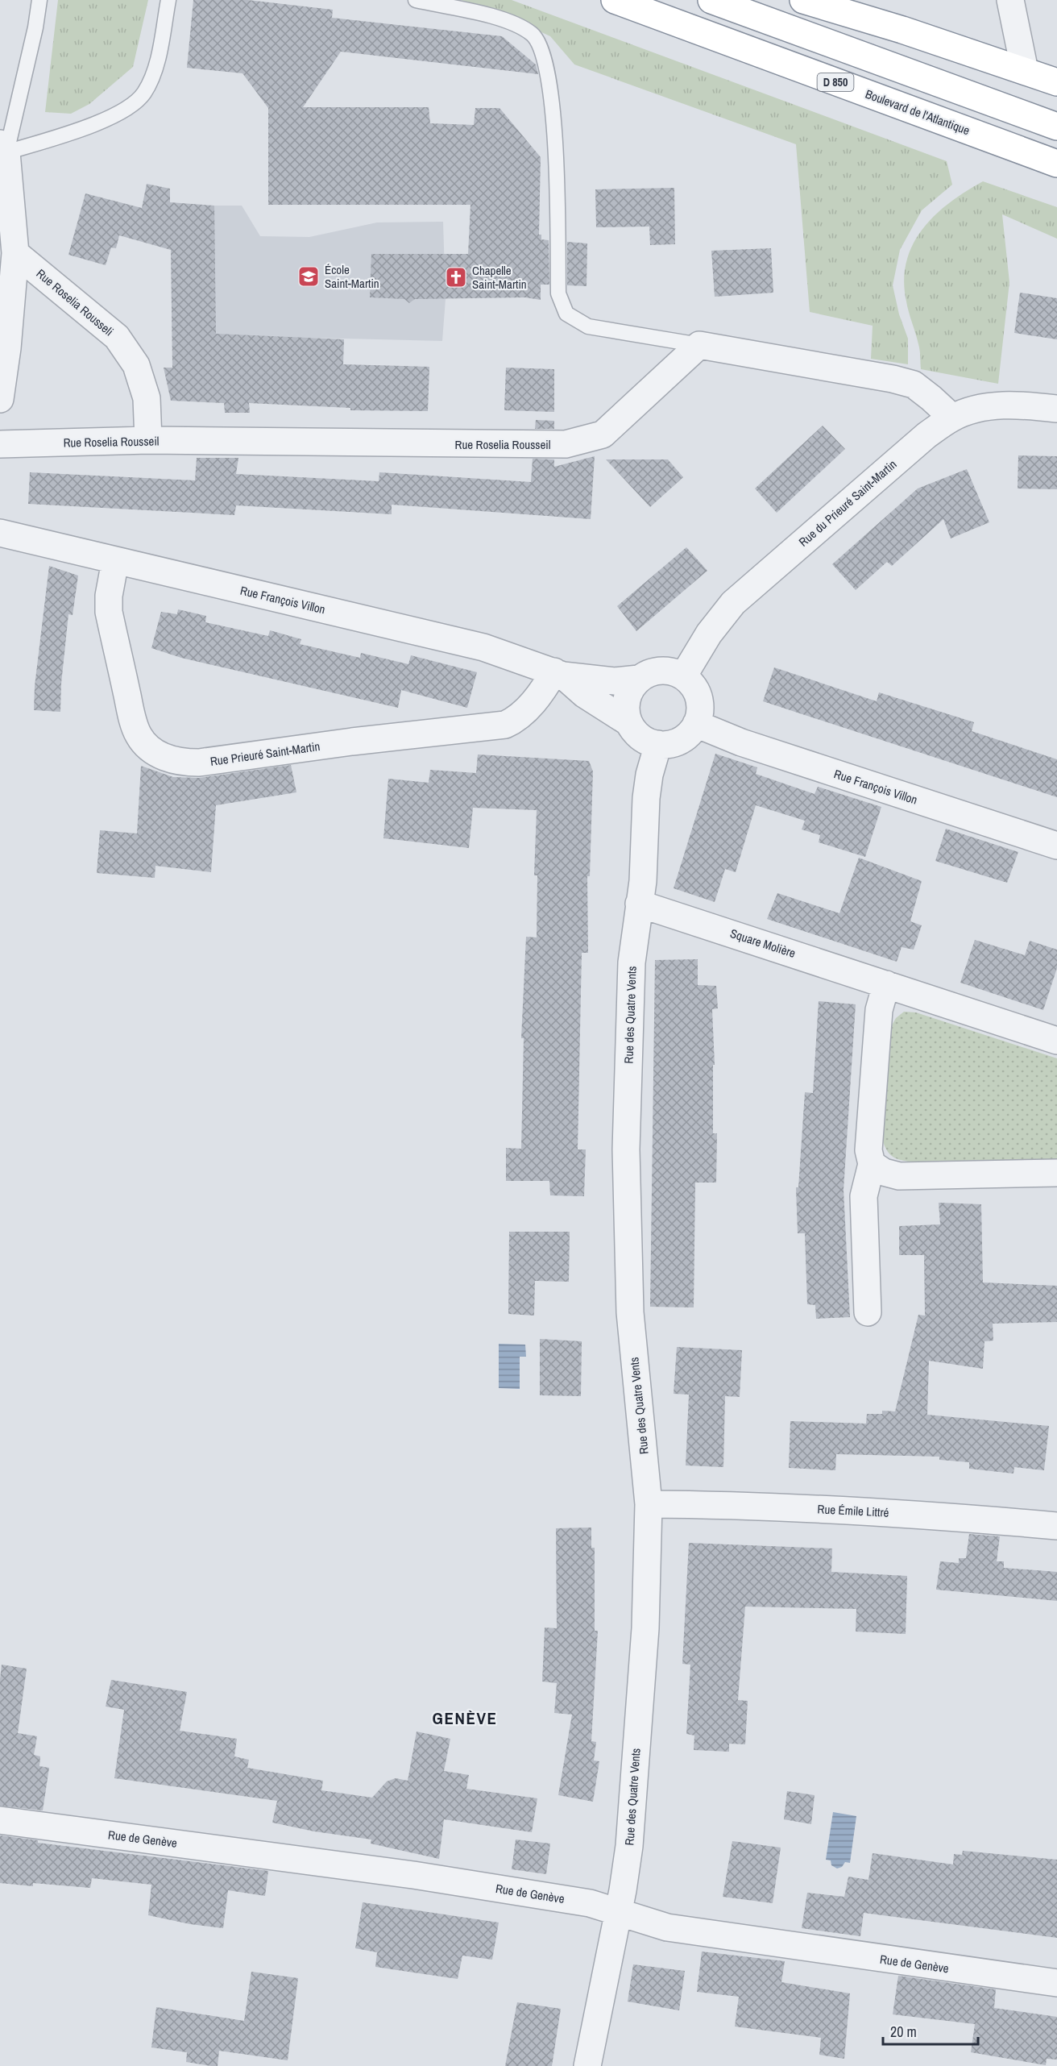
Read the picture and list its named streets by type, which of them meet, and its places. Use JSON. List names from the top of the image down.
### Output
{
  "streets": {
    "highway": ["D 850", "Boulevard de l'Atlantique"],
    "street": [
      "Rue Roselia Rousseli",
      "Rue Roselia Rousseil",
      "Rue du Prieuré Saint-Martin",
      "Rue François Villon",
      "Rue Prieuré Saint-Martin",
      "Square Molière",
      "Rue des Quatre Vents",
      "Rue Émile Littré",
      "Rue de Genève"
    ]
  },
  "crossings": [
    ["Rue Roselia Rousseli", "Rue Roselia Rousseil"],
    ["Rue du Prieuré Saint-Martin", "Rue François Villon"],
    ["Rue du Prieuré Saint-Martin", "Rue des Quatre Vents"],
    ["Rue François Villon", "Rue Prieuré Saint-Martin"],
    ["Rue François Villon", "Rue des Quatre Vents"],
    ["Square Molière", "Rue des Quatre Vents"],
    ["Rue des Quatre Vents", "Rue Émile Littré"],
    ["Rue des Quatre Vents", "Rue de Genève"]
  ],
  "districts": ["GENÈVE"],
  "places": {
    "school or university": ["École Saint-Martin"],
    "church": ["Chapelle Saint-Martin"]
  },
  "scale_bar": "20 m"
}
